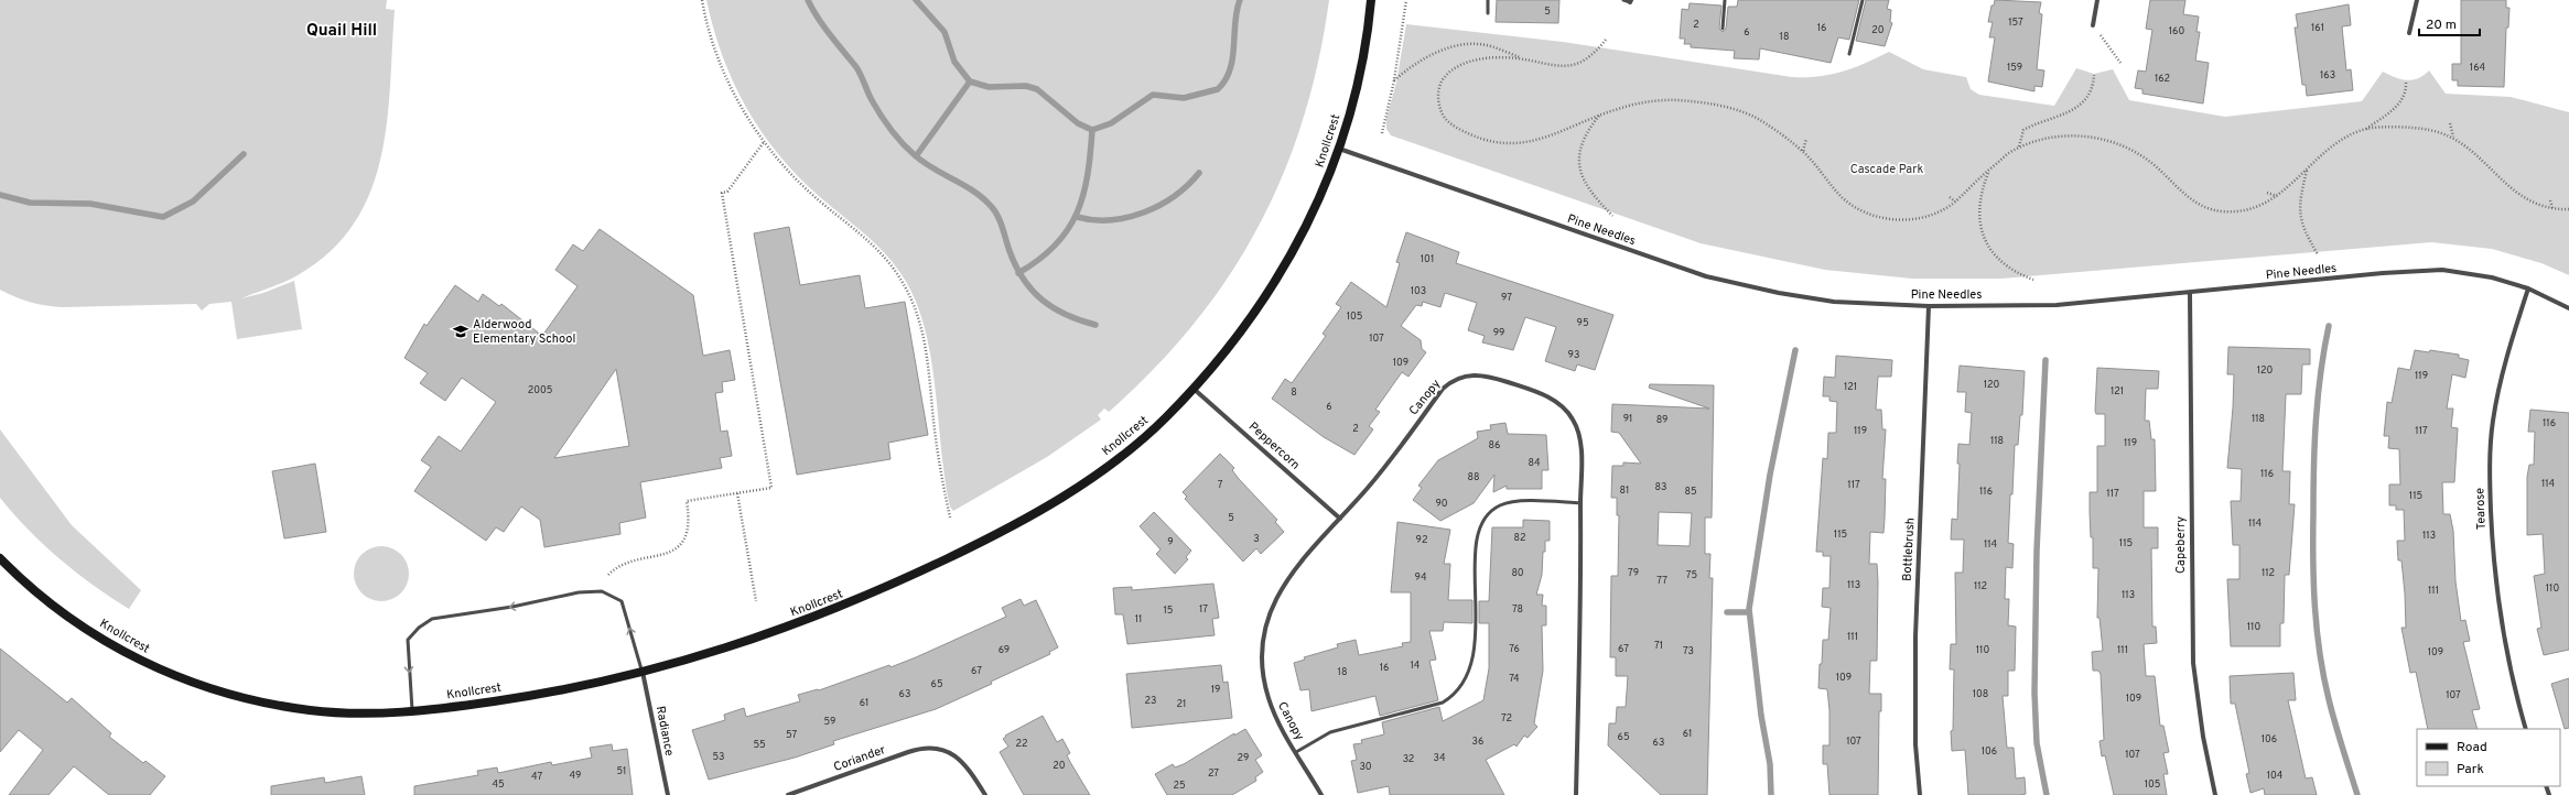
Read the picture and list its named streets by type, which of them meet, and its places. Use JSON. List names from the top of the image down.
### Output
{
  "streets": {
    "street": [
      "Knollcrest",
      "Pine Needles",
      "Canopy",
      "Peppercorn",
      "Tearose",
      "Capeberry",
      "Bottlebrush",
      "Radiance",
      "Coriander"
    ]
  },
  "crossings": [
    ["Knollcrest", "Pine Needles"],
    ["Knollcrest", "Peppercorn"],
    ["Knollcrest", "Radiance"],
    ["Pine Needles", "Tearose"],
    ["Pine Needles", "Capeberry"],
    ["Pine Needles", "Bottlebrush"],
    ["Canopy", "Peppercorn"]
  ],
  "districts": ["Quail Hill"],
  "parks": ["Cascade Park"],
  "places": {
    "school or university": ["Alderwood Elementary School"]
  },
  "house_numbers": [
    "5",
    "157",
    "2",
    "16",
    "161",
    "20",
    "160",
    "6",
    "18",
    "159",
    "164",
    "163",
    "162",
    "101",
    "103",
    "97",
    "105",
    "95",
    "99",
    "107",
    "93",
    "109",
    "120",
    "119",
    "120",
    "121",
    "2005",
    "121",
    "8",
    "6",
    "91",
    "118",
    "89",
    "116",
    "2",
    "119",
    "117",
    "118",
    "119",
    "86",
    "84",
    "116",
    "88",
    "114",
    "7",
    "117",
    "83",
    "81",
    "85",
    "116",
    "117",
    "115",
    "90",
    "5",
    "114",
    "115",
    "113",
    "82",
    "3",
    "92",
    "9",
    "115",
    "114",
    "80",
    "79",
    "112",
    "75",
    "94",
    "77",
    "113",
    "112",
    "110",
    "111",
    "113",
    "17",
    "78",
    "15",
    "11",
    "110",
    "111",
    "71",
    "76",
    "67",
    "69",
    "110",
    "111",
    "73",
    "109",
    "14",
    "16",
    "67",
    "18",
    "109",
    "74",
    "65",
    "19",
    "63",
    "108",
    "107",
    "109",
    "23",
    "61",
    "21",
    "72",
    "59",
    "61",
    "57",
    "65",
    "106",
    "36",
    "107",
    "63",
    "22",
    "55",
    "106",
    "107",
    "53",
    "29",
    "34",
    "32",
    "20",
    "30",
    "51",
    "27",
    "49",
    "104",
    "47",
    "45",
    "105",
    "25"
  ],
  "legend": ["Road", "Park"],
  "scale_bar": "20 m"
}
